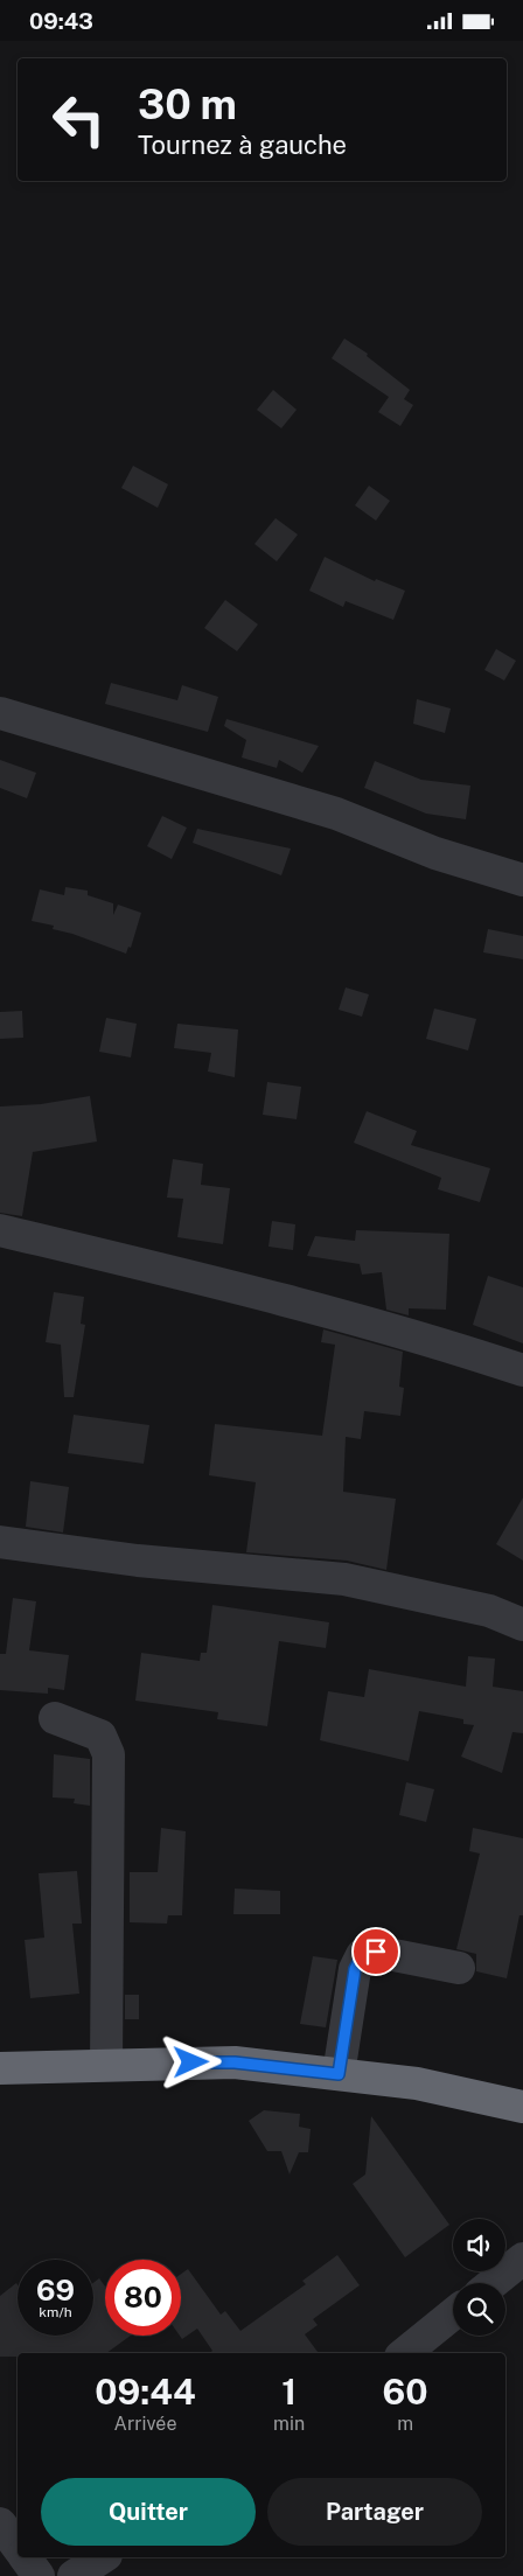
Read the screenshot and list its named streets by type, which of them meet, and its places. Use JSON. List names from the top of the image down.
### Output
{
  "page": {
    "status": "09:43",
    "turn": ["30 m", "Tournez à gauche"],
    "speed": "69 km/h",
    "limit": "80",
    "eta": [
      "09:44",
      "Arrivée",
      "1",
      "min",
      "60",
      "m"
    ],
    "buttons": ["Quitter", "Partager"]
  }
}
